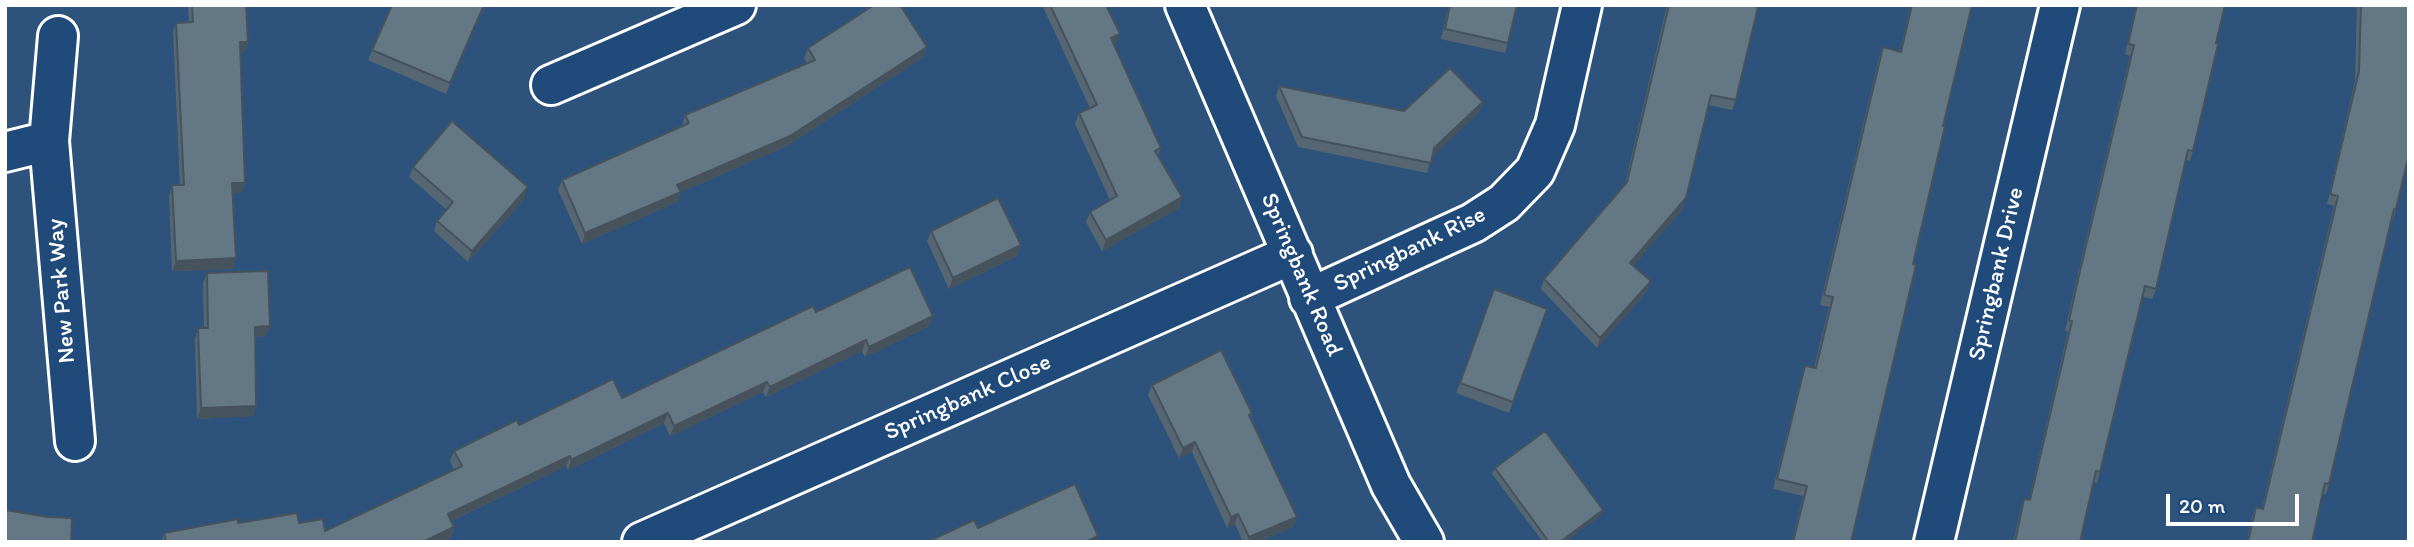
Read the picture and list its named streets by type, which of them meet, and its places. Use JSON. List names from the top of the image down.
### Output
{
  "streets": {
    "street": [
      "Springbank Rise",
      "Springbank Drive",
      "Springbank Road",
      "New Park Way",
      "Springbank Close"
    ]
  },
  "crossings": [
    ["Springbank Rise", "Springbank Road"],
    ["Springbank Road", "Springbank Close"]
  ],
  "scale_bar": "20 m"
}
